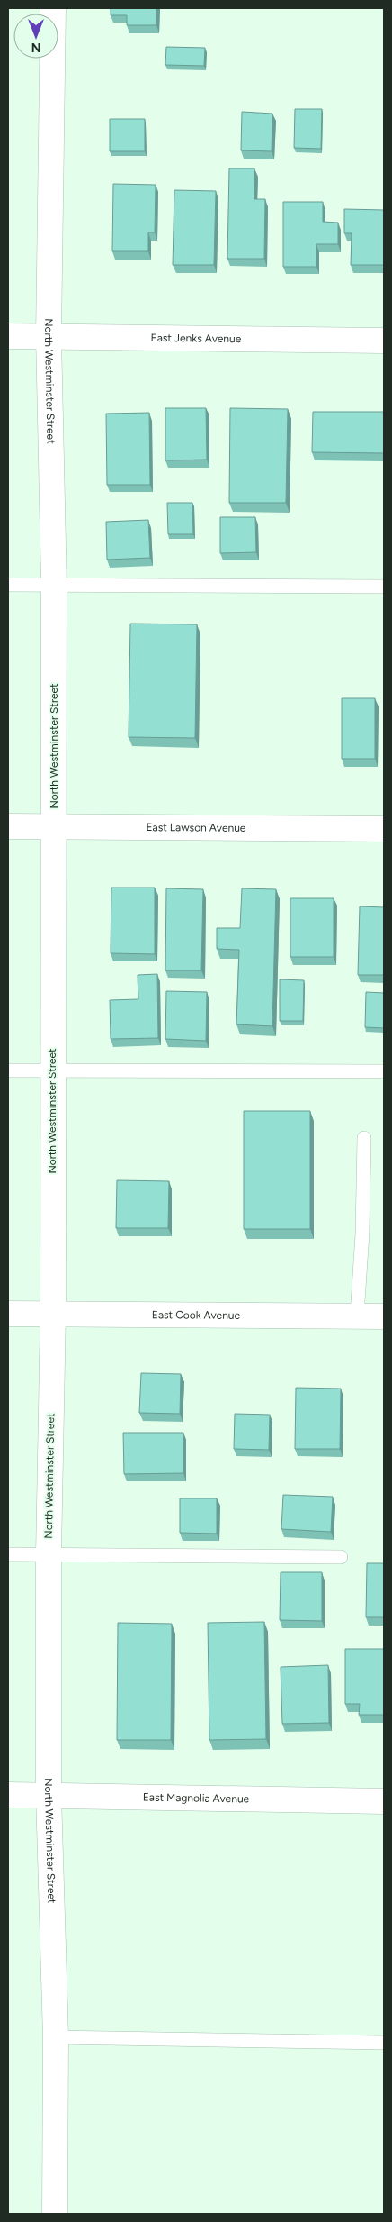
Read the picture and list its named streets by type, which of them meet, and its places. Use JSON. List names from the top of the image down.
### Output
{
  "streets": {
    "street": [
      "East Jenks Avenue",
      "North Westminster Street",
      "East Lawson Avenue",
      "East Cook Avenue",
      "East Magnolia Avenue"
    ]
  },
  "crossings": [
    ["East Jenks Avenue", "North Westminster Street"],
    ["North Westminster Street", "East Lawson Avenue"],
    ["North Westminster Street", "East Cook Avenue"],
    ["North Westminster Street", "East Magnolia Avenue"]
  ],
  "north": "bottom"
}
